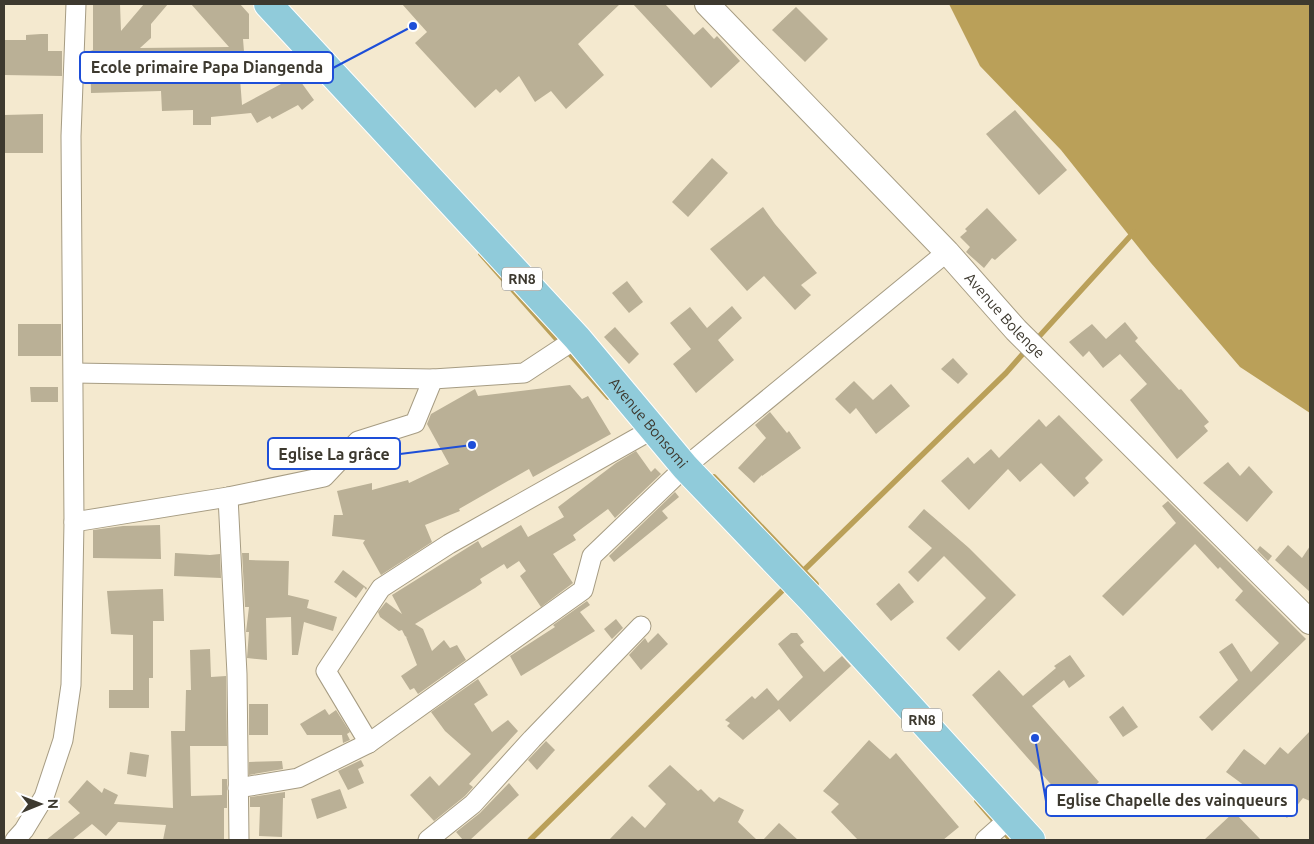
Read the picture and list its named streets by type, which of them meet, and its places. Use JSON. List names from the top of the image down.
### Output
{
  "streets": {
    "main road": ["RN8", "Avenue Bonsomi"],
    "street": ["Avenue Bolenge"]
  },
  "places": ["Ecole primaire Papa Diangenda", "Eglise La grâce", "Eglise Chapelle des vainqueurs"],
  "north": "right"
}
